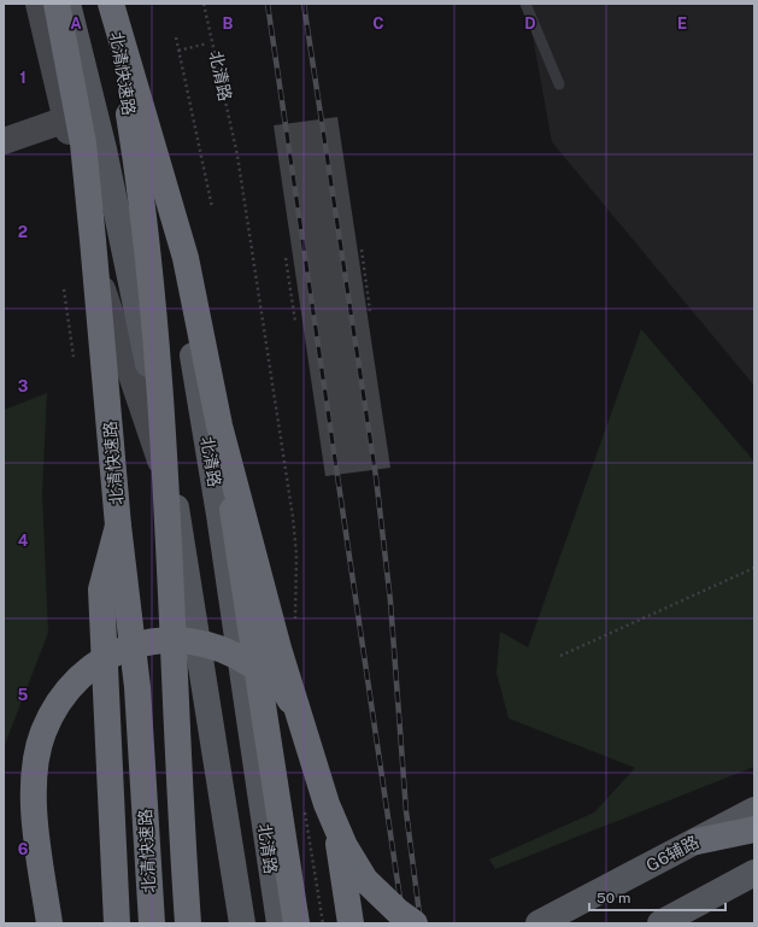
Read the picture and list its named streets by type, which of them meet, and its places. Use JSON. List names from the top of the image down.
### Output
{
  "streets": {
    "highway": ["北清快速路"],
    "main road": ["北清路", "G6辅路"]
  },
  "scale_bar": "50 m",
  "grid": {
    "columns": [
      "A",
      "B",
      "C",
      "D",
      "E"
    ],
    "rows": [
      "1",
      "2",
      "3",
      "4",
      "5",
      "6"
    ]
  }
}
